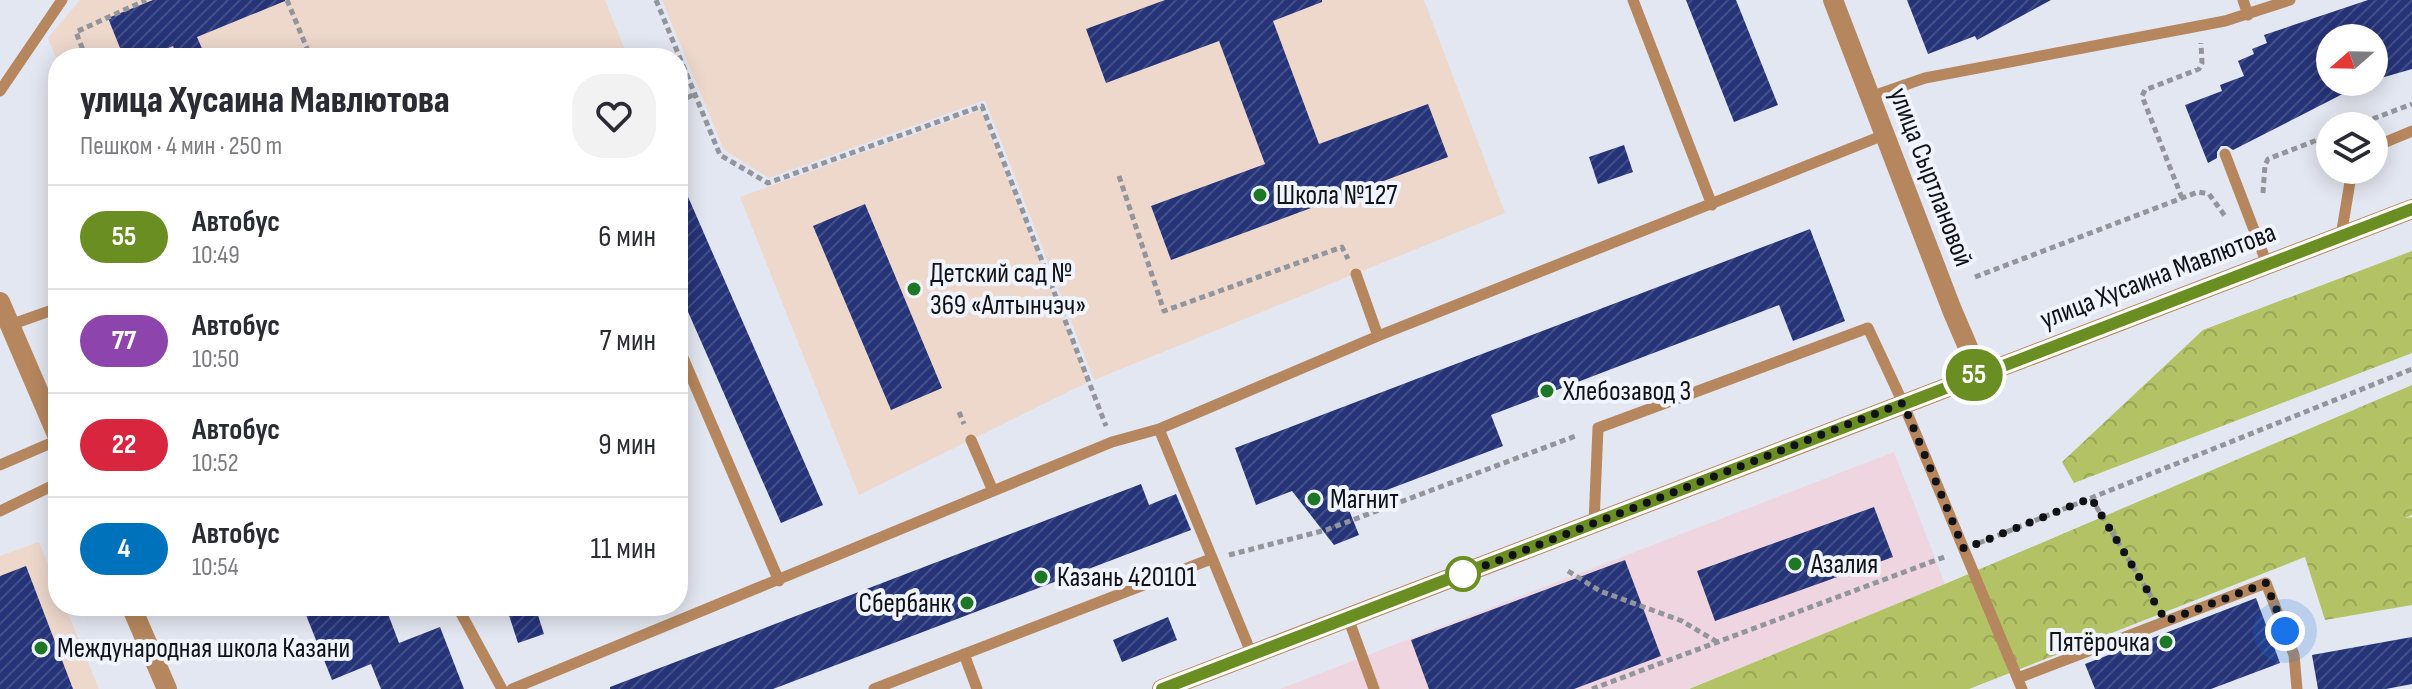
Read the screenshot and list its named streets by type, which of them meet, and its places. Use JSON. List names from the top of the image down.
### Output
{
  "streets": {
    "street": ["улица Сыртлановой", "улица Хусаина Мавлютова"]
  },
  "crossings": [
    ["улица Сыртлановой", "улица Хусаина Мавлютова"]
  ],
  "places": [
    "Школа №127",
    "Детский сад № 369 «Алтынчэч»",
    "Хлебозавод 3",
    "Магнит",
    "Азалия",
    "Казань 420101",
    "Сбербанк",
    "Пятёрочка",
    "Международная школа Казани"
  ],
  "lines": ["bus line 55"],
  "north": "left",
  "page": {
    "on_map": "55",
    "heading": ["улица Хусаина Мавлютова", "Пешком · 4 мин · 250 m"],
    "list": [
      {
        "mark": "55",
        "name": "Автобус",
        "note": "10:49",
        "value": "6 мин"
      },
      {
        "mark": "77",
        "name": "Автобус",
        "note": "10:50",
        "value": "7 мин"
      },
      {
        "mark": "22",
        "name": "Автобус",
        "note": "10:52",
        "value": "9 мин"
      },
      {
        "mark": "4",
        "name": "Автобус",
        "note": "10:54",
        "value": "11 мин"
      }
    ]
  }
}
